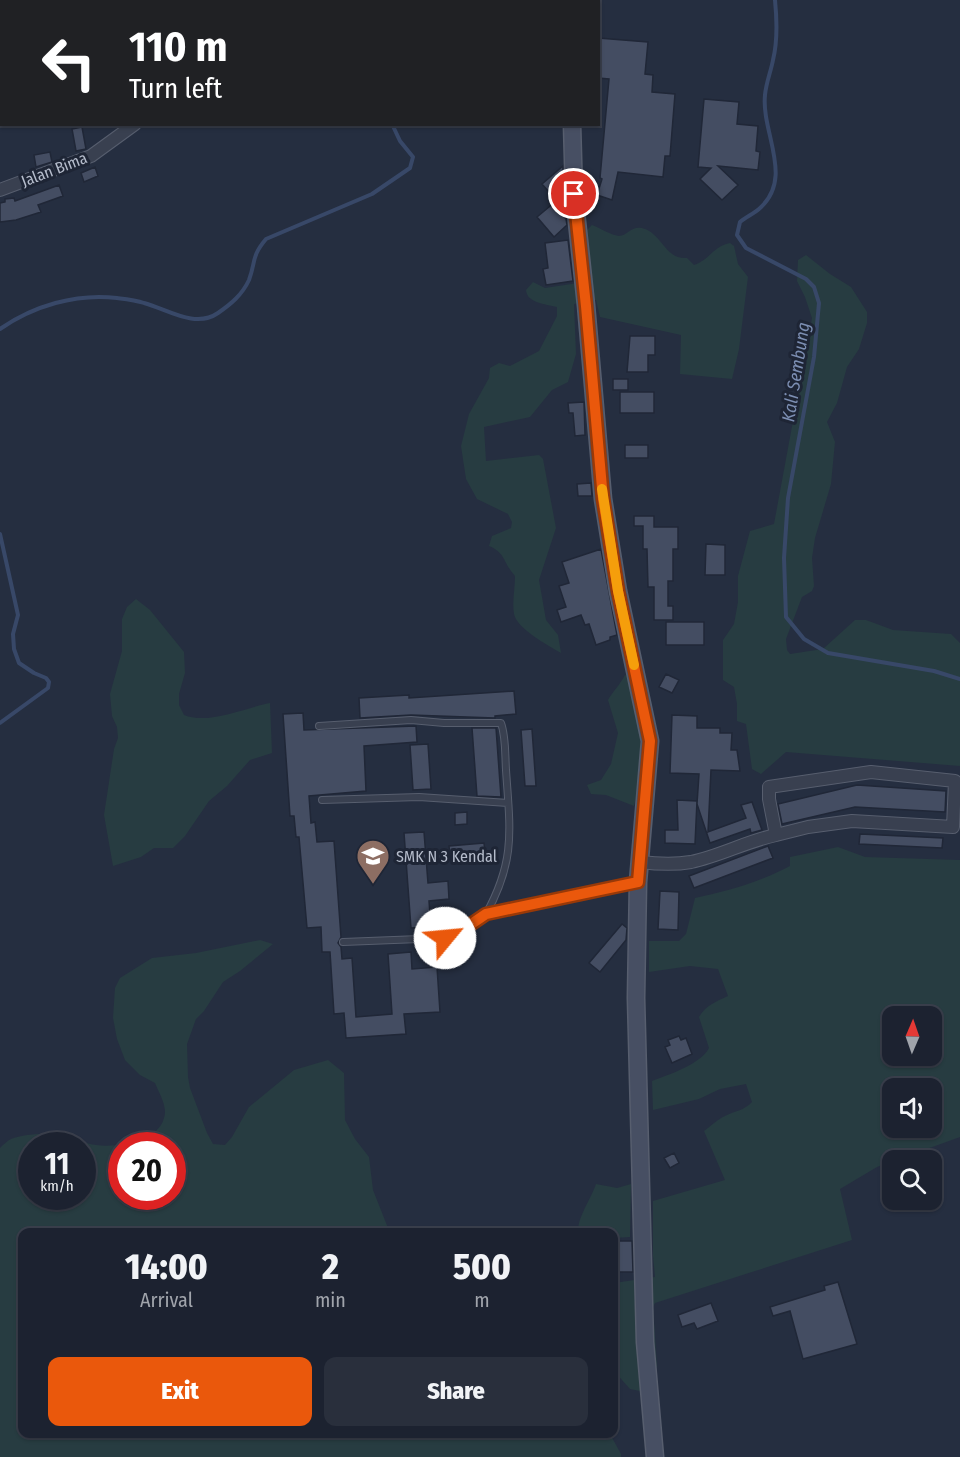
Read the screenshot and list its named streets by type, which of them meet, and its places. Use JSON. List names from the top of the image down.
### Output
{
  "streets": {
    "street": ["Jalan Bima"]
  },
  "water": ["Kali Sembung"],
  "places": {
    "school or university": ["SMK N 3 Kendal"]
  },
  "north": "top",
  "page": {
    "turn": ["110 m", "Turn left"],
    "speed": "11 km/h",
    "limit": "20",
    "eta": [
      "14:00",
      "Arrival",
      "2",
      "min",
      "500",
      "m"
    ],
    "buttons": ["Exit", "Share"]
  }
}
